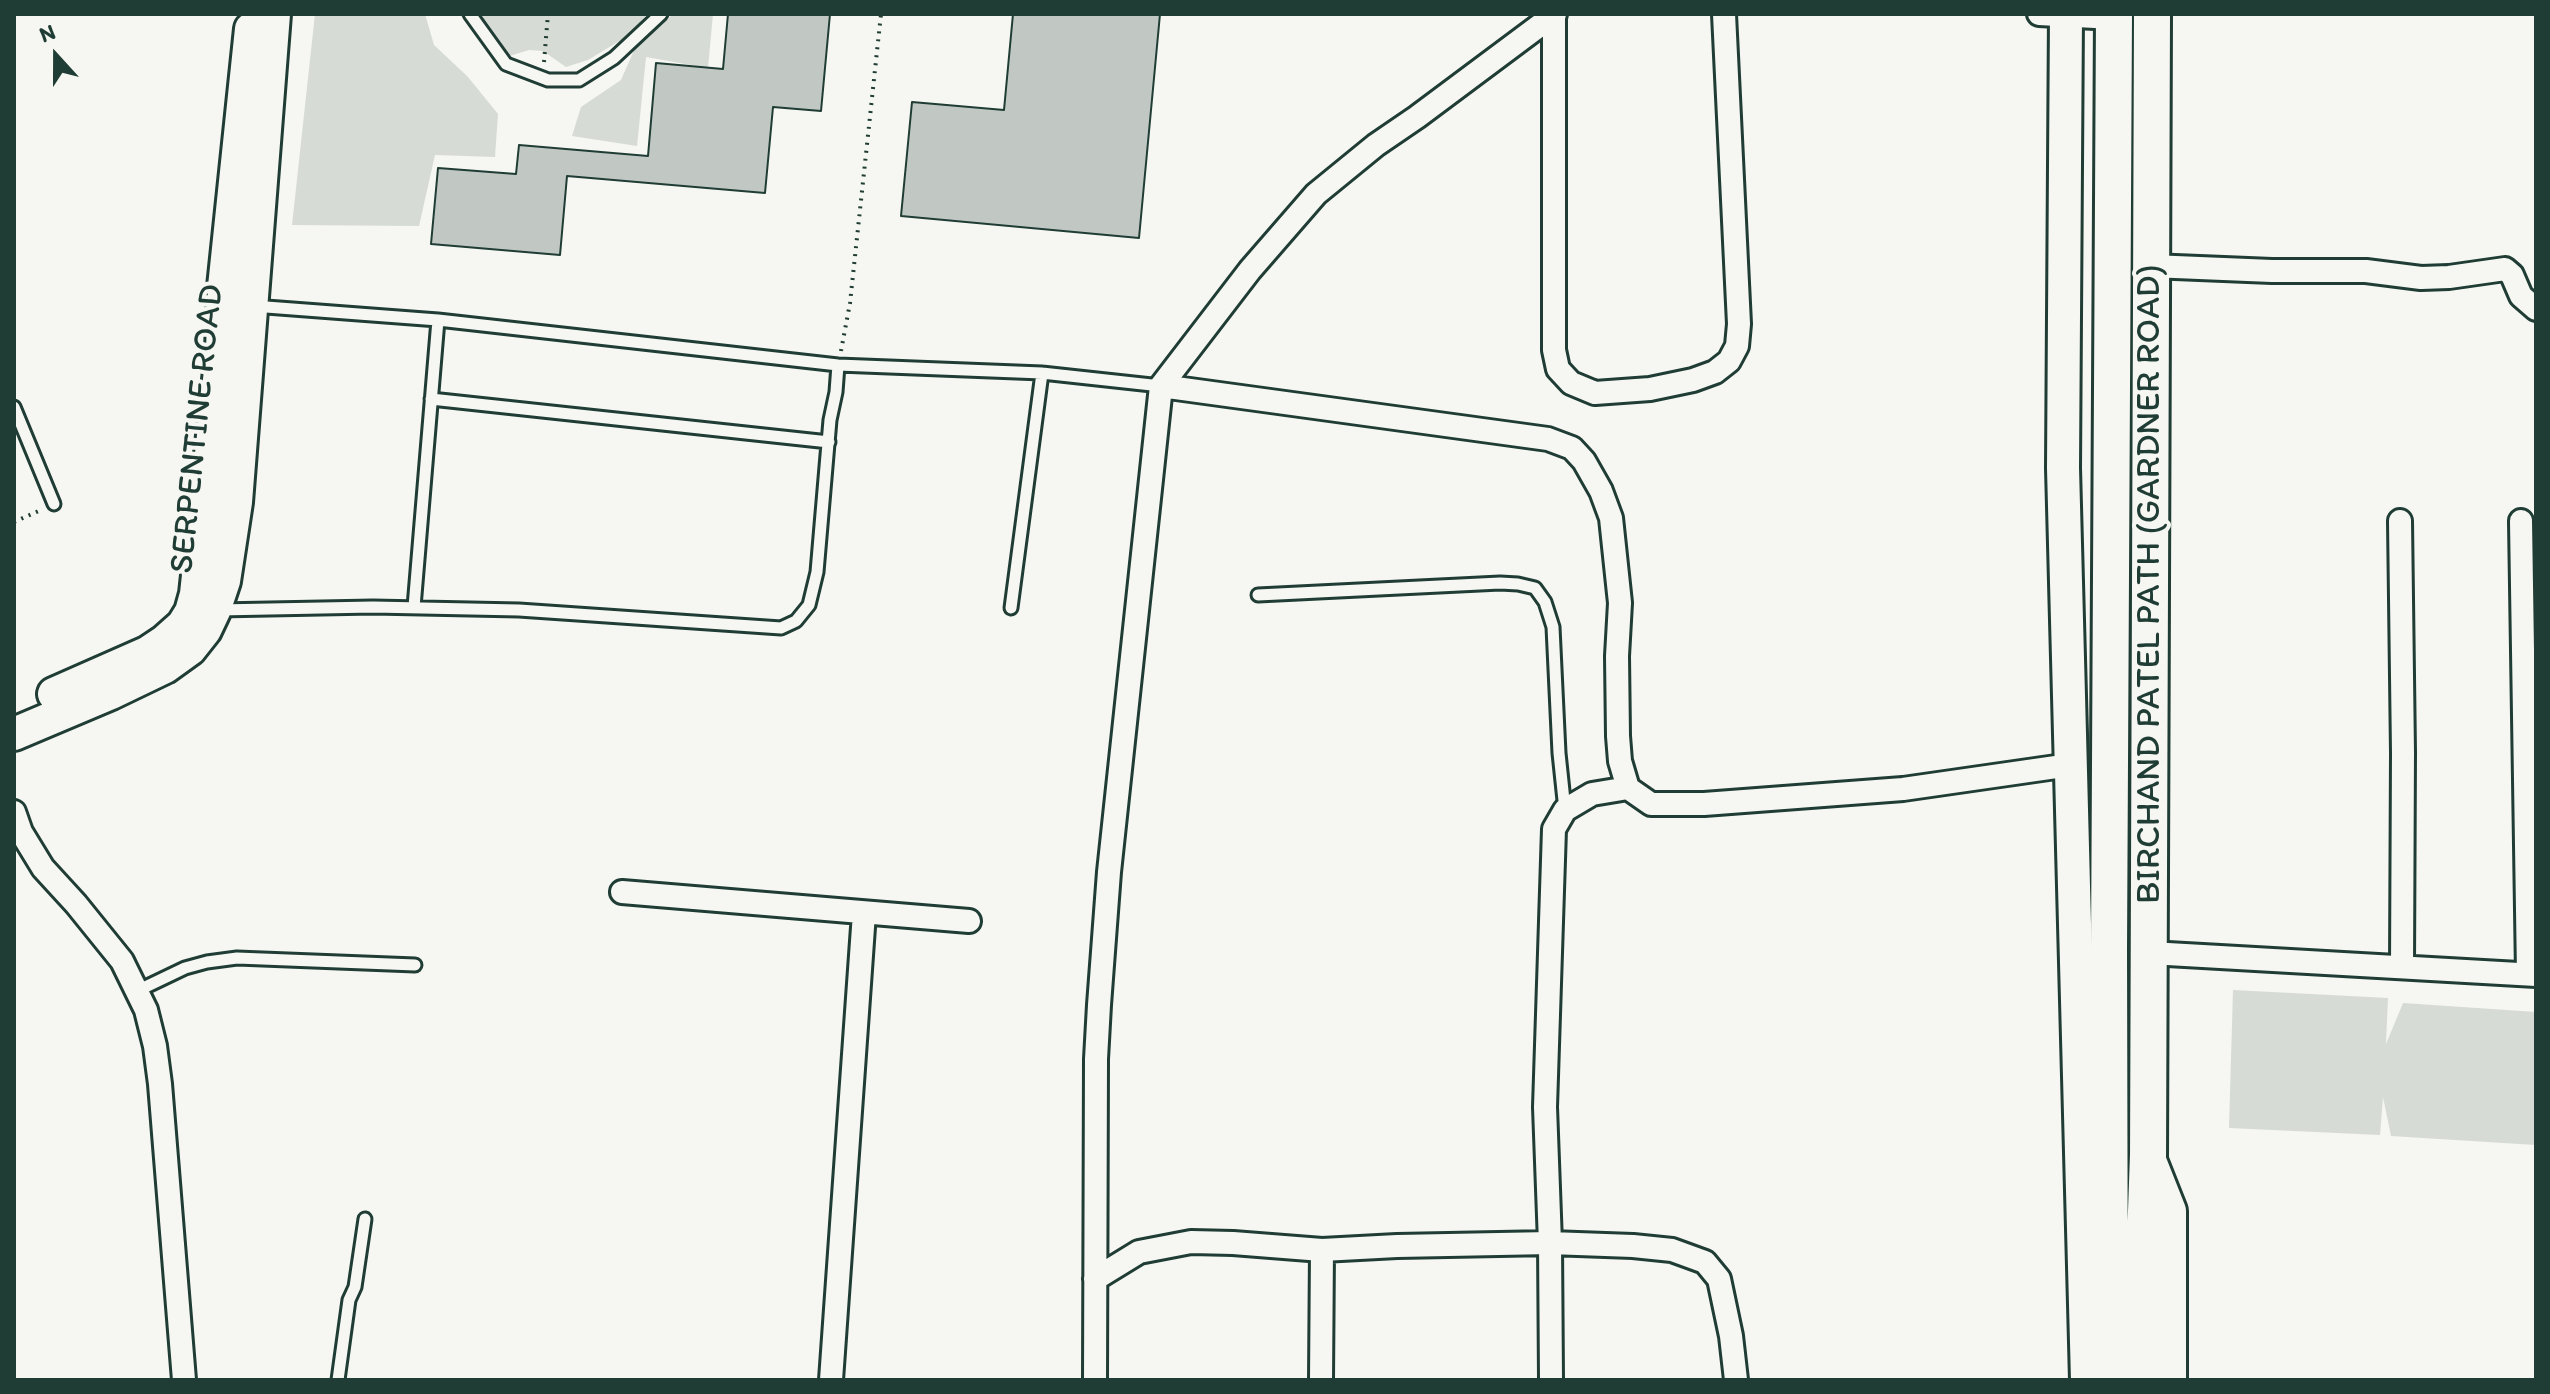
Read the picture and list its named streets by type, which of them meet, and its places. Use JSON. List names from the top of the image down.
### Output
{
  "streets": {
    "main road": ["BIRCHAND PATEL PATH (GARDNER ROAD)"],
    "street": ["SERPENTINE ROAD"]
  },
  "north": "top"
}
